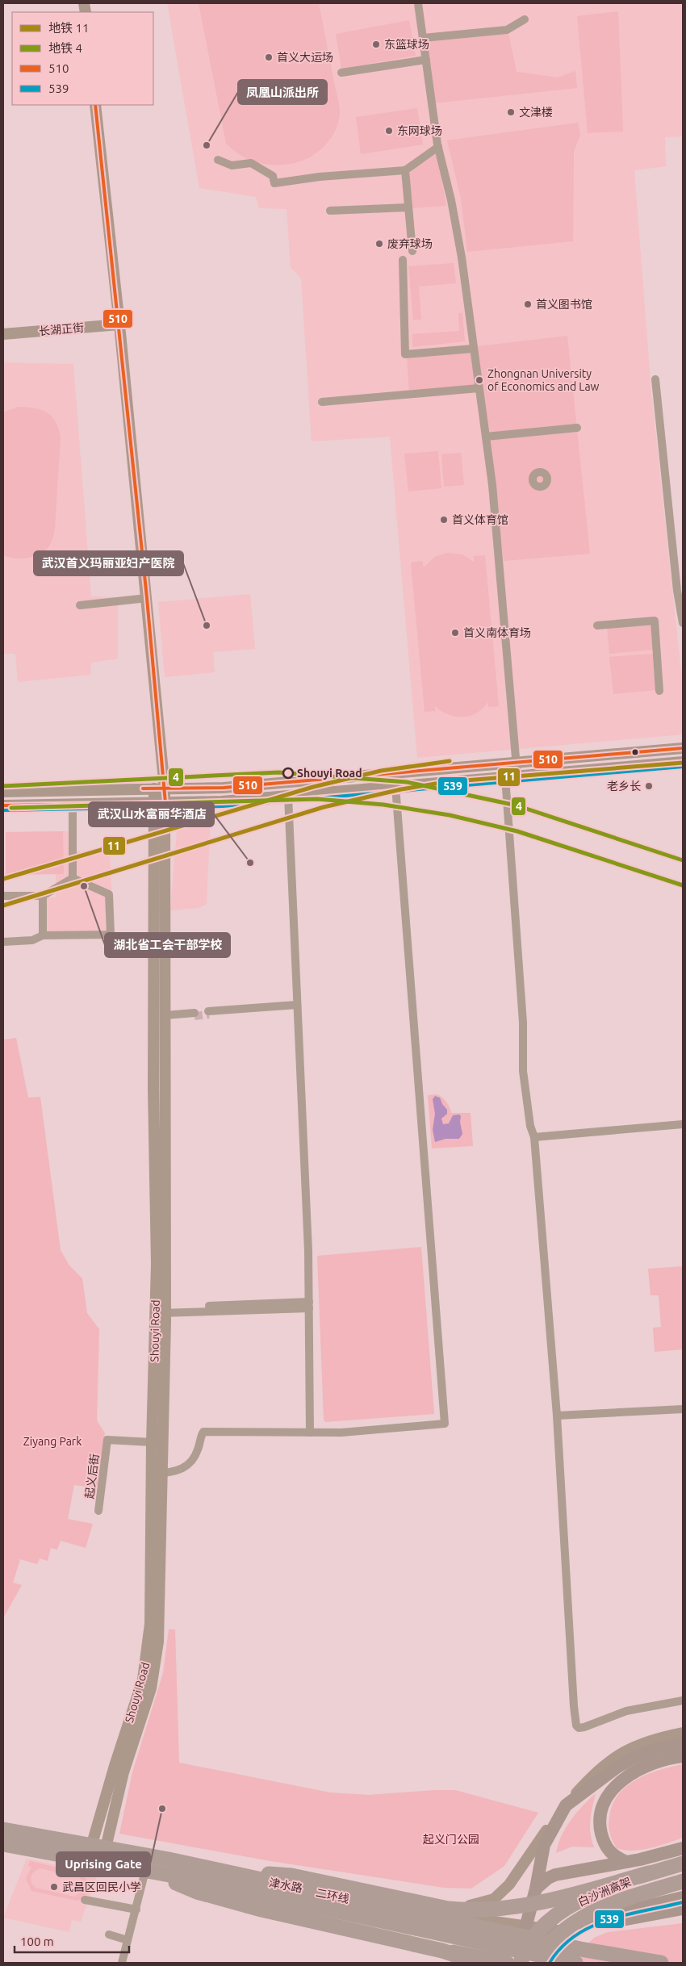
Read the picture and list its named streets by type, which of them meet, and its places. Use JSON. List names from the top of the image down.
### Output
{
  "streets": {
    "highway": ["白沙洲高架", "二环线"],
    "main road": ["长湖正街", "Shouyi Road", "津水路"],
    "street": ["起义后街"]
  },
  "crossings": [
    ["Shouyi Road", "起义后街"],
    ["Shouyi Road", "津水路"],
    ["津水路", "白沙洲高架"],
    ["津水路", "二环线"]
  ],
  "parks": ["Ziyang Park", "起义门公园"],
  "places": [
    "东篮球场",
    "首义大运场",
    "文津楼",
    "东网球场",
    "凤凰山派出所",
    "废弃球场",
    "首义图书馆",
    "Zhongnan University of Economics and Law",
    "首义体育馆",
    "武汉首义玛丽亚妇产医院",
    "首义南体育场",
    "Shouyi Road",
    "老乡长",
    "武汉山水富丽华酒店",
    "湖北省工会干部学校",
    "Uprising Gate",
    "武昌区回民小学"
  ],
  "lines": [
    "transit line 510",
    "metro line 11",
    "transit line 539",
    "metro line 4"
  ],
  "legend": [
    "地铁 11",
    "地铁 4",
    "510",
    "539"
  ],
  "scale_bar": "100 m"
}
